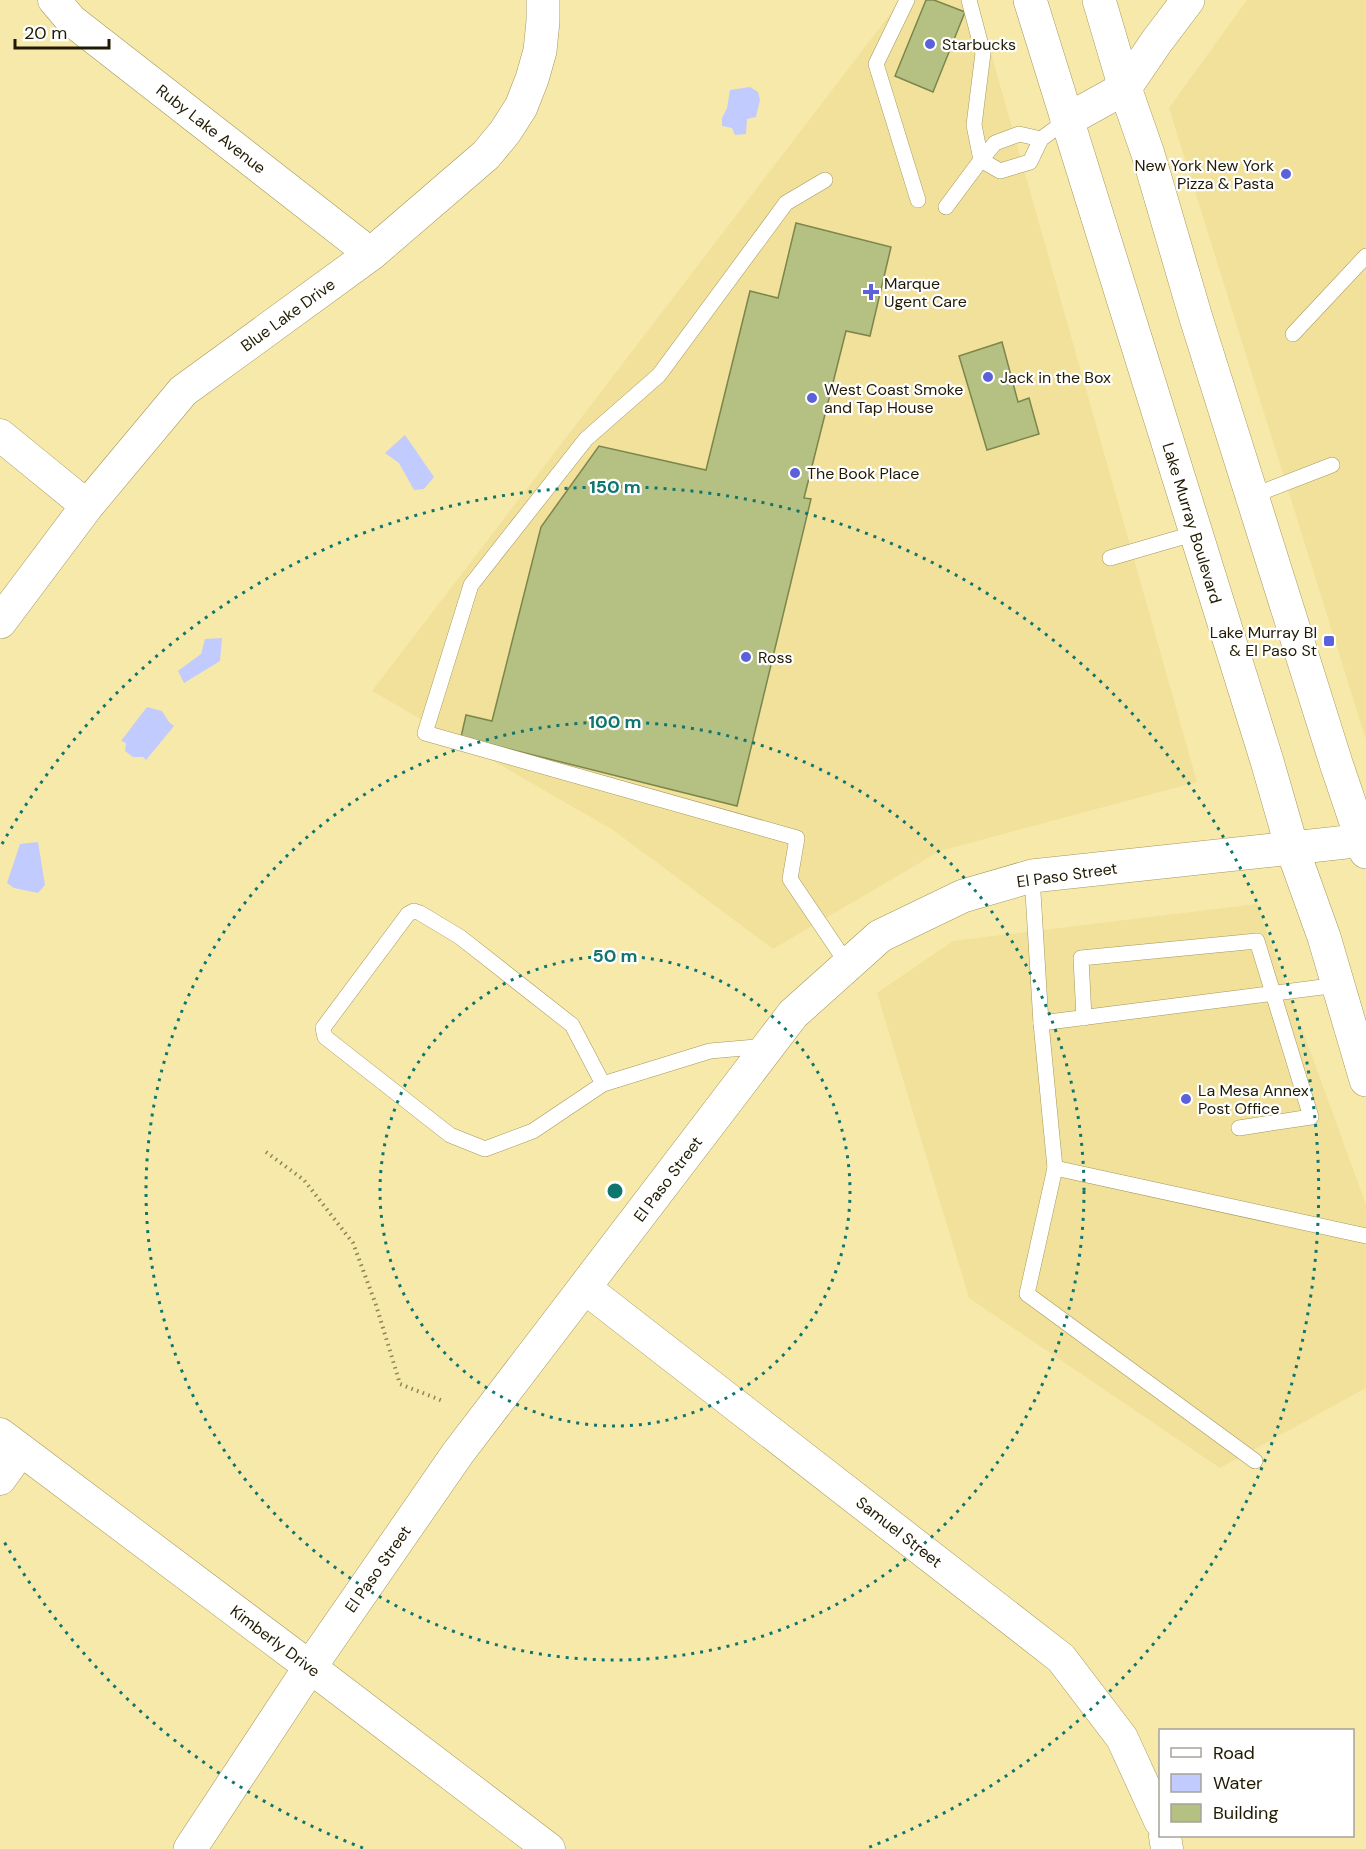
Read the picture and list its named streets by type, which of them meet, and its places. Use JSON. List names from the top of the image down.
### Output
{
  "streets": {
    "street": [
      "Ruby Lake Avenue",
      "Blue Lake Drive",
      "Lake Murray Boulevard",
      "El Paso Street",
      "Samuel Street",
      "Kimberly Drive"
    ]
  },
  "crossings": [
    ["Ruby Lake Avenue", "Blue Lake Drive"],
    ["Lake Murray Boulevard", "El Paso Street"],
    ["El Paso Street", "Samuel Street"],
    ["El Paso Street", "Kimberly Drive"]
  ],
  "places": {
    "other": [
      "Starbucks",
      "New York New York Pizza & Pasta",
      "Jack in the Box",
      "West Coast Smoke and Tap House",
      "The Book Place",
      "Ross",
      "La Mesa Annex Post Office"
    ],
    "health": ["Marque Ugent Care"],
    "transit": ["Lake Murray Bl & El Paso St"]
  },
  "legend": ["Road", "Water", "Building"],
  "scale_bar": "20 m",
  "rings": ["150 m", "100 m", "50 m"]
}
